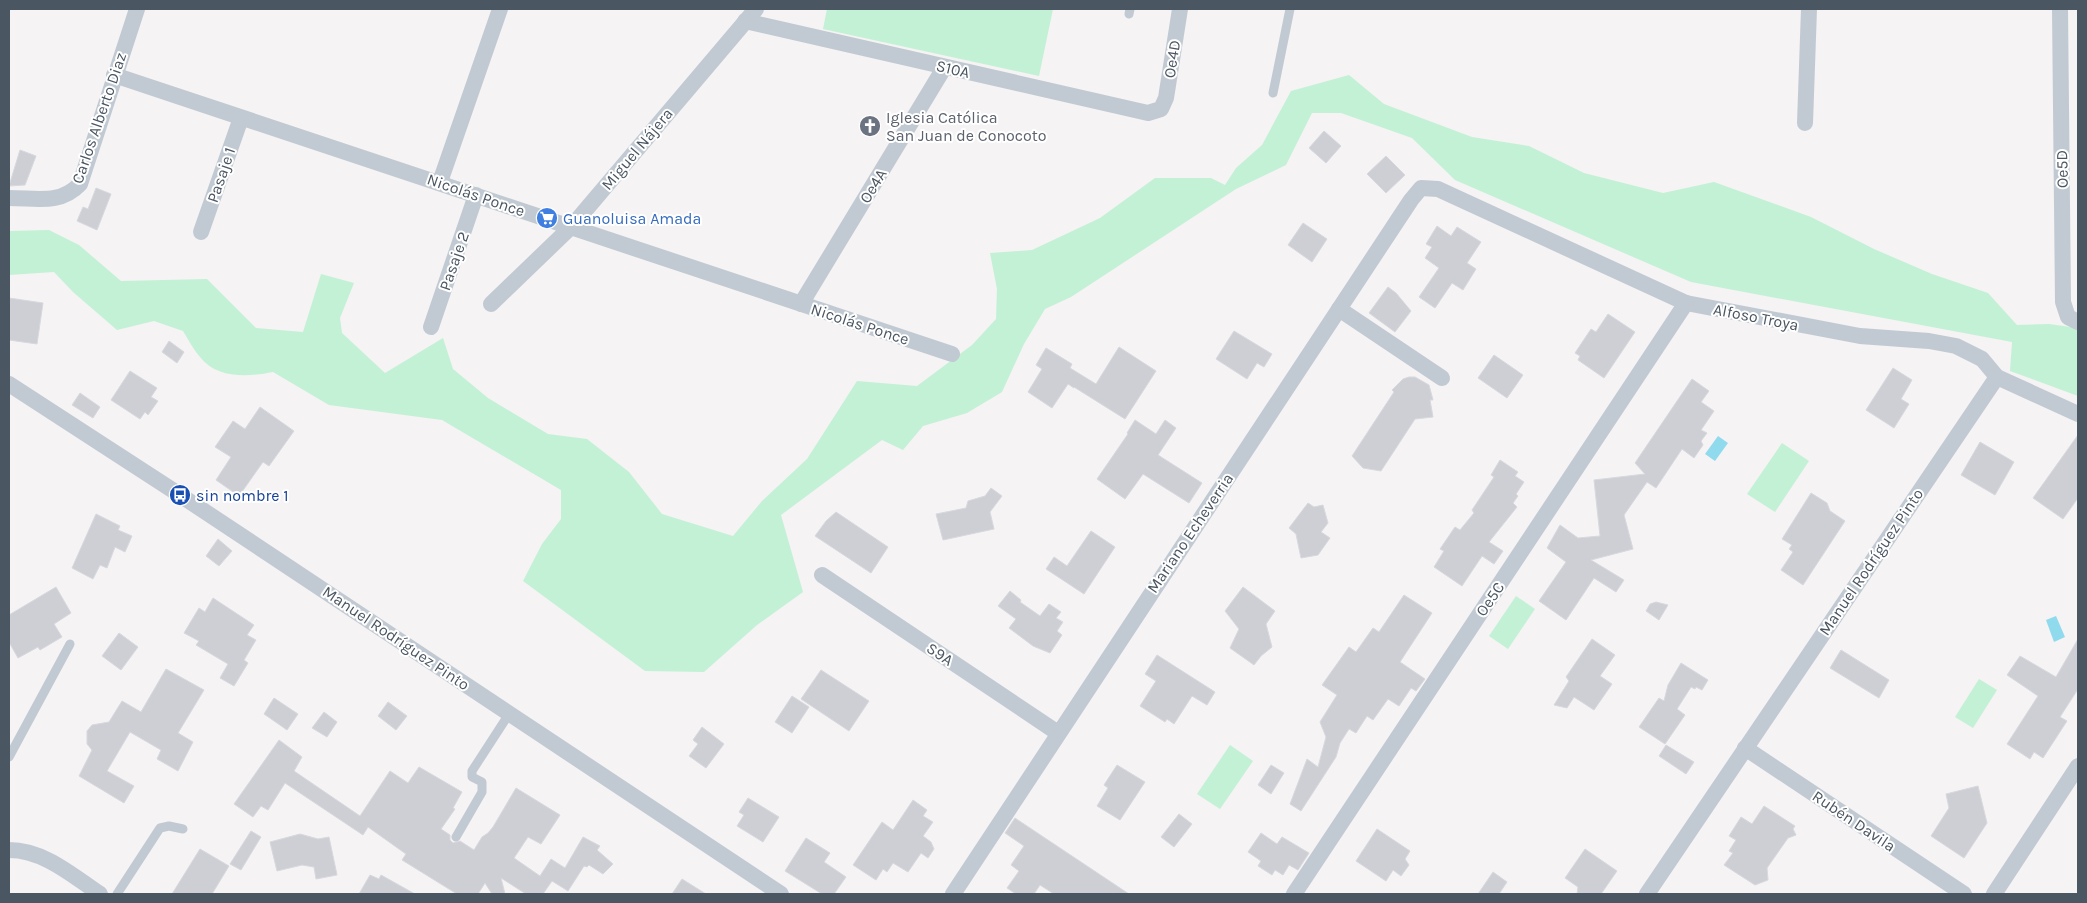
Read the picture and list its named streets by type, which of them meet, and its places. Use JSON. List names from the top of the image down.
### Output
{
  "streets": {
    "street": [
      "Oe4D",
      "S10A",
      "Carlos Alberto Diaz",
      "Miguel Nájera",
      "Oe5D",
      "Pasaje 1",
      "Oe4A",
      "Nicolás Ponce",
      "Pasaje 2",
      "Alfoso Troya",
      "Mariano Echeverria",
      "Manuel Rodríguez Pinto",
      "Oe5C",
      "S9A",
      "Rubén Davila"
    ]
  },
  "crossings": [
    ["Oe4D", "S10A"],
    ["S10A", "Miguel Nájera"],
    ["S10A", "Oe4A"],
    ["Carlos Alberto Diaz", "Nicolás Ponce"],
    ["Miguel Nájera", "Nicolás Ponce"],
    ["Pasaje 1", "Nicolás Ponce"],
    ["Oe4A", "Nicolás Ponce"],
    ["Nicolás Ponce", "Pasaje 2"],
    ["Alfoso Troya", "Mariano Echeverria"],
    ["Alfoso Troya", "Manuel Rodríguez Pinto"],
    ["Alfoso Troya", "Oe5C"],
    ["Mariano Echeverria", "S9A"],
    ["Manuel Rodríguez Pinto", "Rubén Davila"]
  ],
  "places": {
    "church": ["Iglesia Católica San Juan de Conocoto"],
    "supermarket": ["Guanoluisa Amada"],
    "bus stop": ["sin nombre 1"]
  }
}
